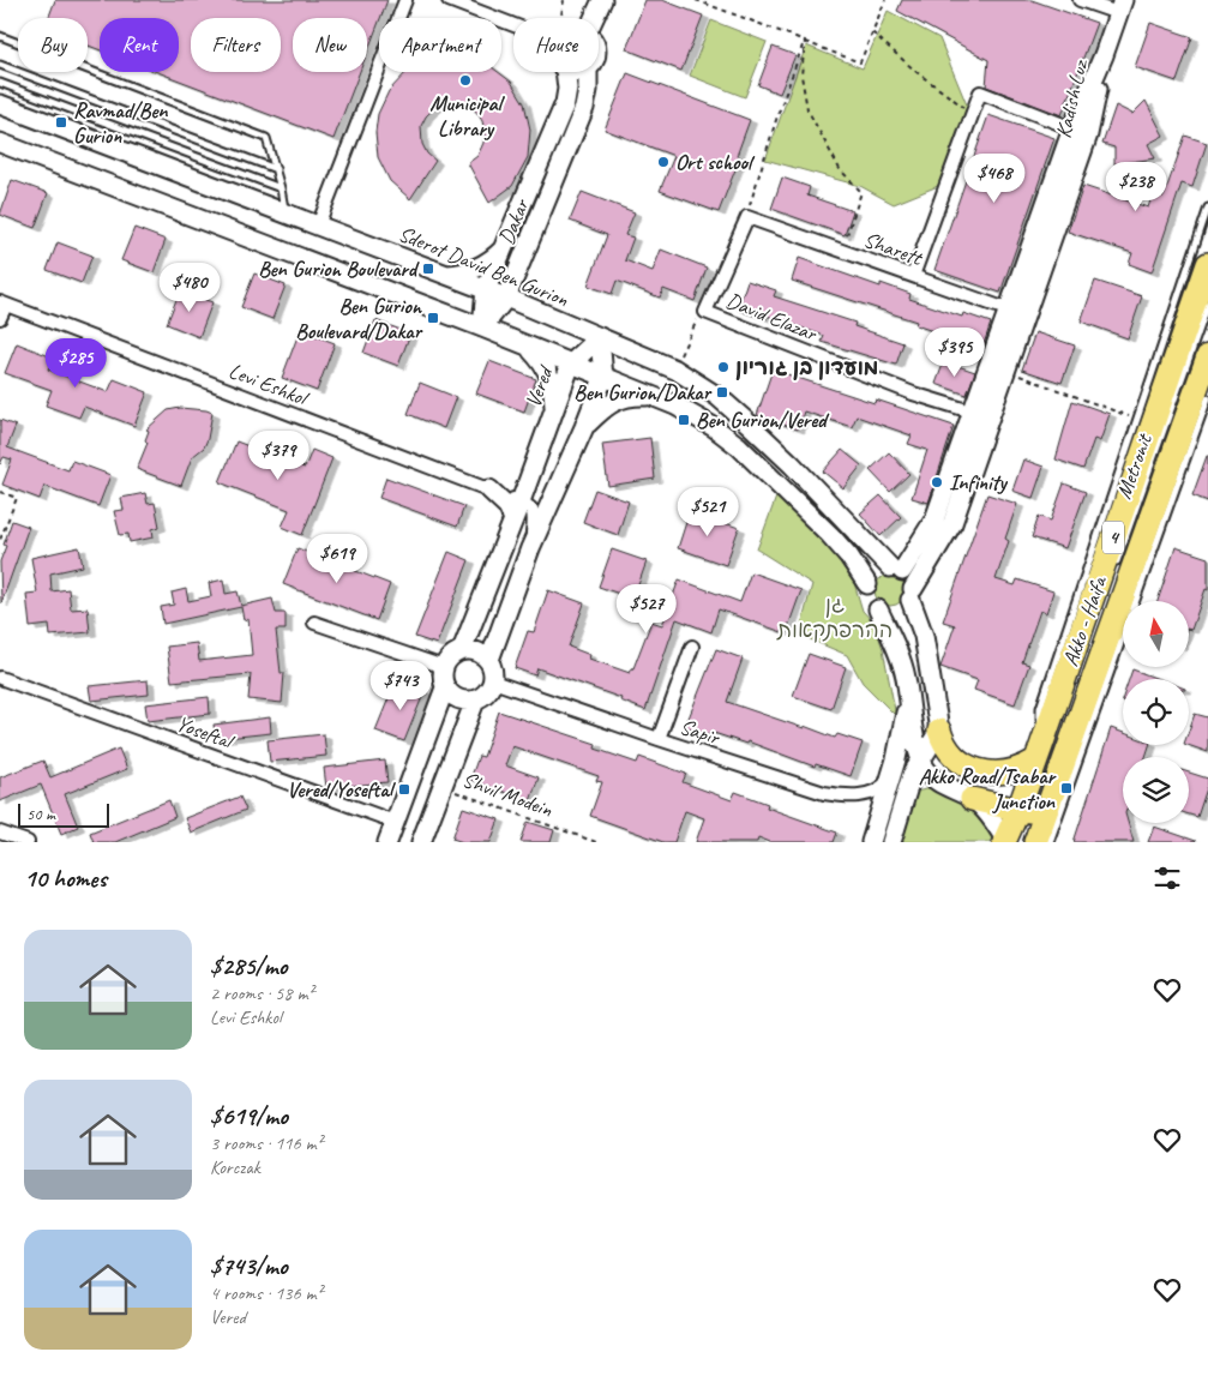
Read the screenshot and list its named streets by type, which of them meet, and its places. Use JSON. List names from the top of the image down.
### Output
{
  "streets": {
    "highway": ["4", "Akko - Haifa"],
    "main road": [
      "Kadish Luz",
      "Dakar",
      "Sderot David Ben Gurion",
      "Vered"
    ],
    "street": [
      "Sharett",
      "David Elazar",
      "Levi Eshkol",
      "Yoseftal",
      "Sapir"
    ],
    "lane": ["Metronit"],
    "path": ["Shvil Modein"]
  },
  "crossings": [
    ["Kadish Luz", "Sharett"],
    ["Kadish Luz", "Sderot David Ben Gurion"],
    ["Kadish Luz", "David Elazar"],
    ["Dakar", "Sderot David Ben Gurion"],
    ["Sharett", "David Elazar"],
    ["Sderot David Ben Gurion", "Vered"],
    ["Levi Eshkol", "Vered"],
    ["Vered", "Sapir"]
  ],
  "parks": ["גן ההרפתקאות"],
  "places": {
    "other": [
      "Municipal Library",
      "Ort school",
      "מועדון בן גוריון",
      "Infinity"
    ],
    "transit": [
      "Ravmad/Ben Gurion",
      "Ben Gurion Boulevard",
      "Ben Gurion Boulevard/Dakar",
      "Ben Gurion/Dakar",
      "Ben Gurion/Vered",
      "Akko Road/Tsabar Junction",
      "Vered/Yoseftal"
    ]
  },
  "scale_bar": "50 m",
  "north": "top",
  "page": {
    "chip": [
      "Buy",
      "Rent",
      "Filters",
      "New",
      "Apartment",
      "House"
    ],
    "price": [
      "$468",
      "$238",
      "$480",
      "$395",
      "$285",
      "$379",
      "$521",
      "$619",
      "$527",
      "$743"
    ],
    "scale": "50 m",
    "heading": "10 homes",
    "list": [
      {
        "name": "$285/mo",
        "note": "2 rooms · 58 m² · Levi Eshkol"
      },
      {
        "name": "$619/mo",
        "note": "3 rooms · 116 m² · Korczak"
      },
      {
        "name": "$743/mo",
        "note": "4 rooms · 136 m² · Vered"
      }
    ]
  }
}
